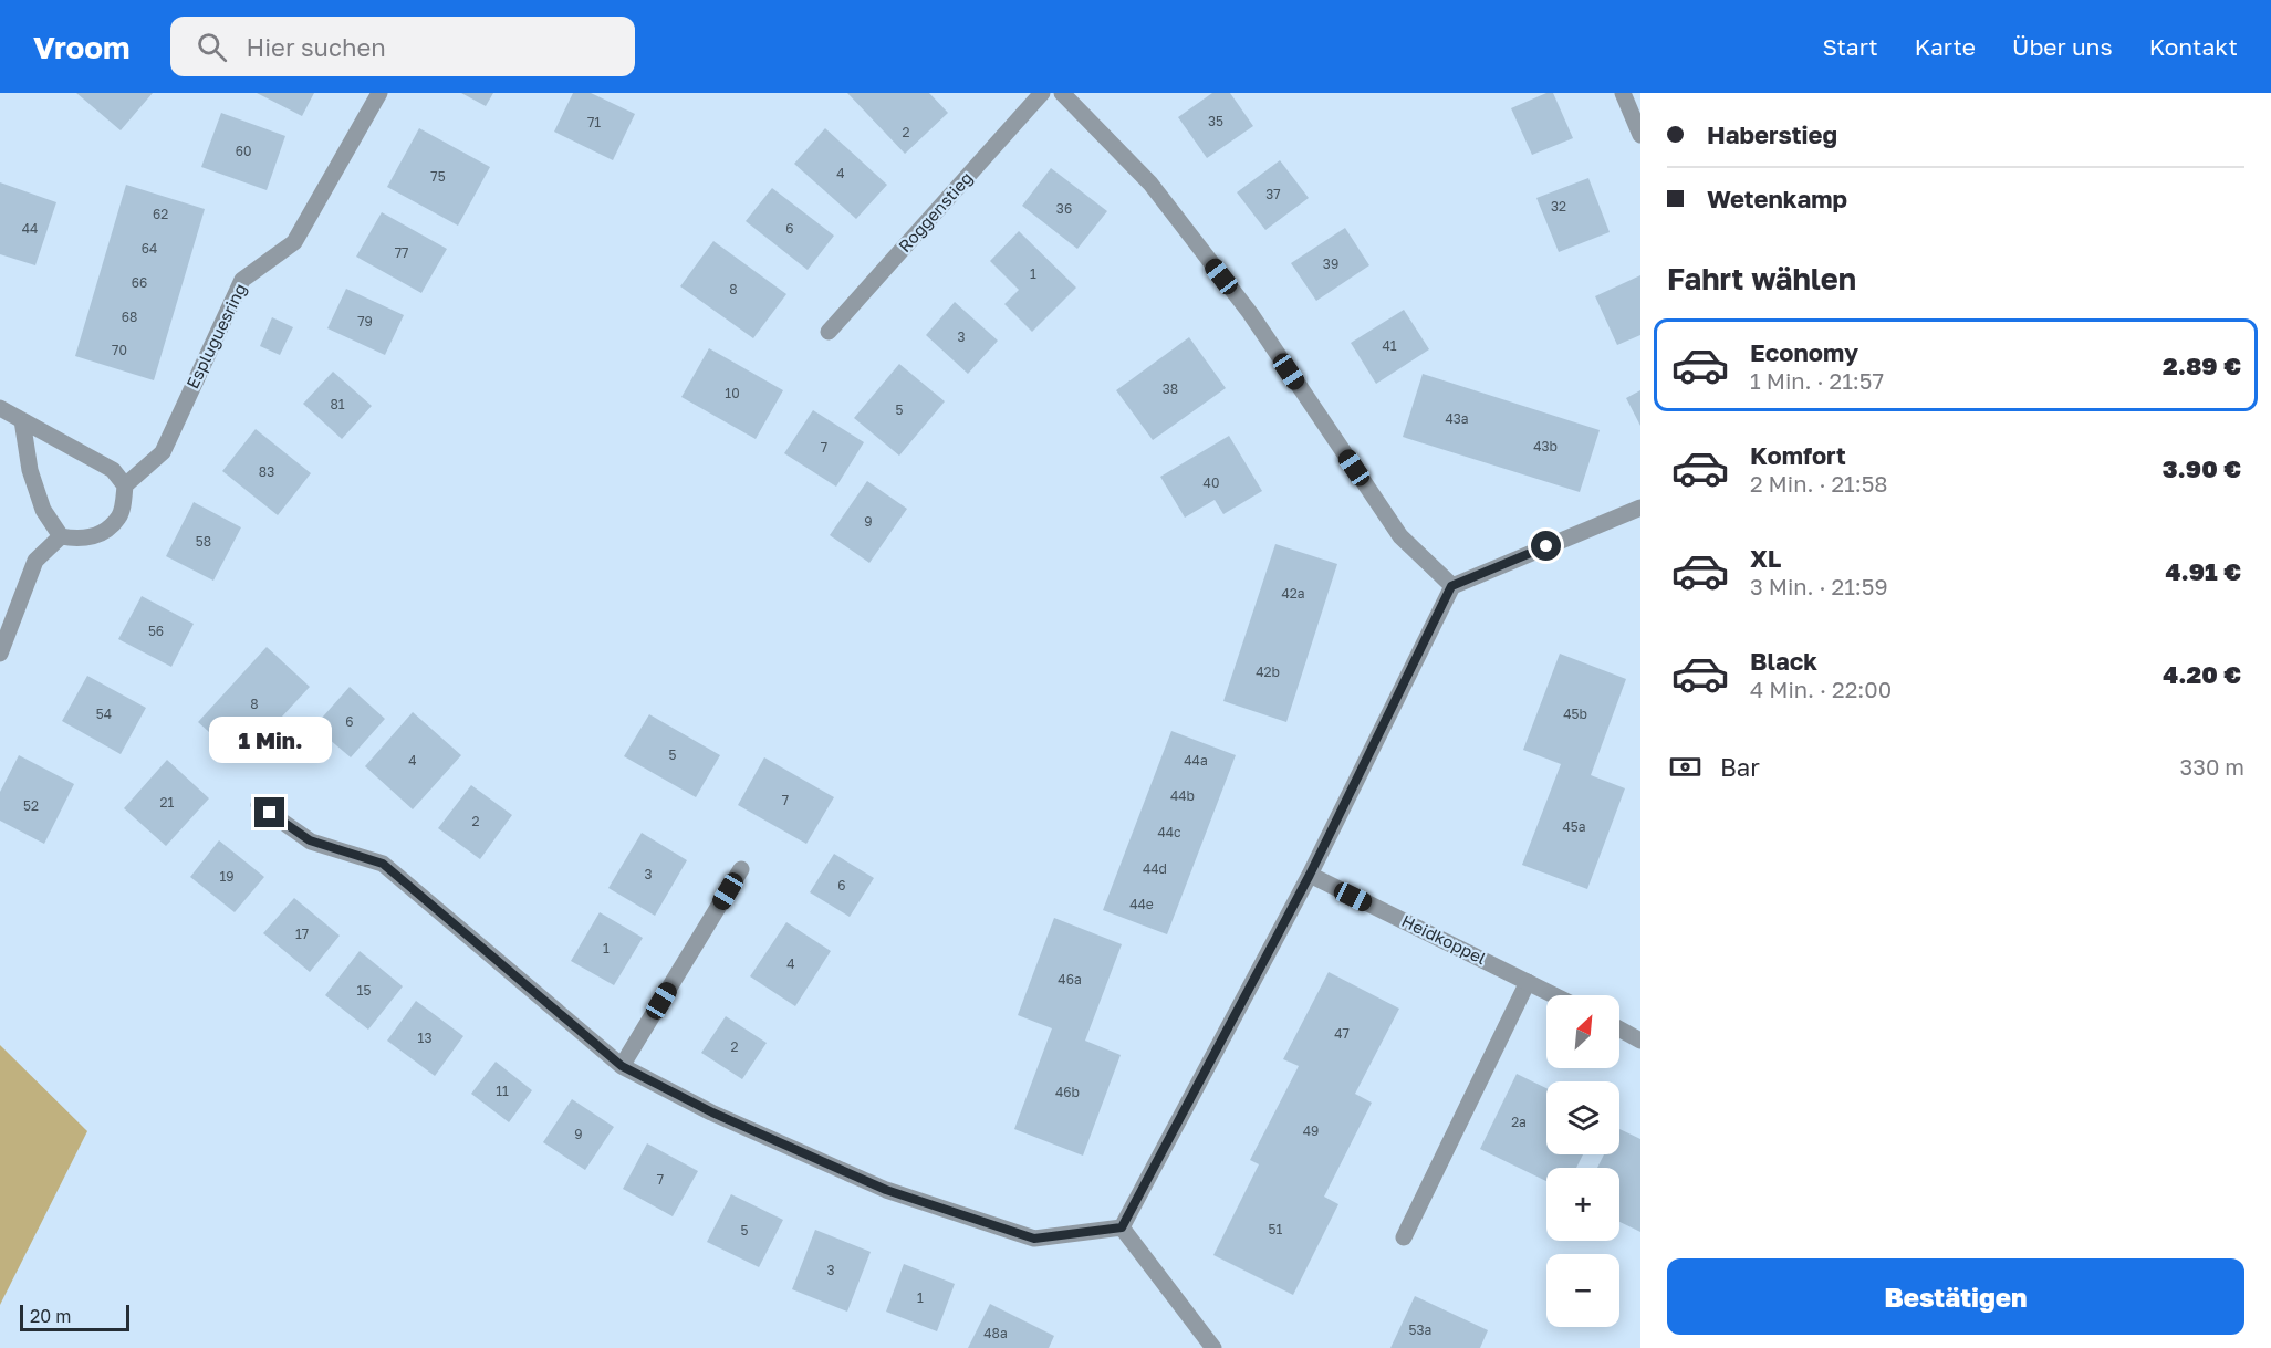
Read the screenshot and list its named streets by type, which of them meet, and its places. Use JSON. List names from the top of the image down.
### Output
{
  "streets": {
    "street": ["Roggenstieg", "Espluguesring", "Heidkoppel"]
  },
  "house_numbers": [
    "35",
    "71",
    "2",
    "60",
    "4",
    "75",
    "37",
    "32",
    "36",
    "62",
    "44",
    "6",
    "64",
    "77",
    "39",
    "1",
    "66",
    "8",
    "68",
    "79",
    "3",
    "41",
    "70",
    "38",
    "10",
    "81",
    "5",
    "43a",
    "43b",
    "7",
    "83",
    "40",
    "9",
    "58",
    "42a",
    "56",
    "42b",
    "8",
    "54",
    "45b",
    "6",
    "5",
    "4",
    "44a",
    "44b",
    "7",
    "21",
    "52",
    "2",
    "45a",
    "44c",
    "44d",
    "3",
    "19",
    "6",
    "44e",
    "17",
    "1",
    "4",
    "46a",
    "15",
    "47",
    "13",
    "2",
    "11",
    "46b",
    "2a",
    "49",
    "9",
    "7",
    "51",
    "5",
    "3",
    "1",
    "53a",
    "48a"
  ],
  "scale_bar": "20 m",
  "north": "top right",
  "page": {
    "header": "Vroom",
    "search": "Hier suchen",
    "nav": [
      "Start",
      "Karte",
      "Über uns",
      "Kontakt"
    ],
    "banner": ["Haberstieg", "Wetenkamp"],
    "heading": "Fahrt wählen",
    "list": [
      {
        "name": "Economy",
        "note": "1 Min. · 21:57",
        "value": "2.89 €"
      },
      {
        "name": "Komfort",
        "note": "2 Min. · 21:58",
        "value": "3.90 €"
      },
      {
        "name": "XL",
        "note": "3 Min. · 21:59",
        "value": "4.91 €"
      },
      {
        "name": "Black",
        "note": "4 Min. · 22:00",
        "value": "4.20 €"
      }
    ],
    "bubble": "1 Min.",
    "pay": ["Bar", "330 m"],
    "map_buttons": ["+", "−"],
    "buttons": "Bestätigen",
    "scale": "20 m"
  }
}
